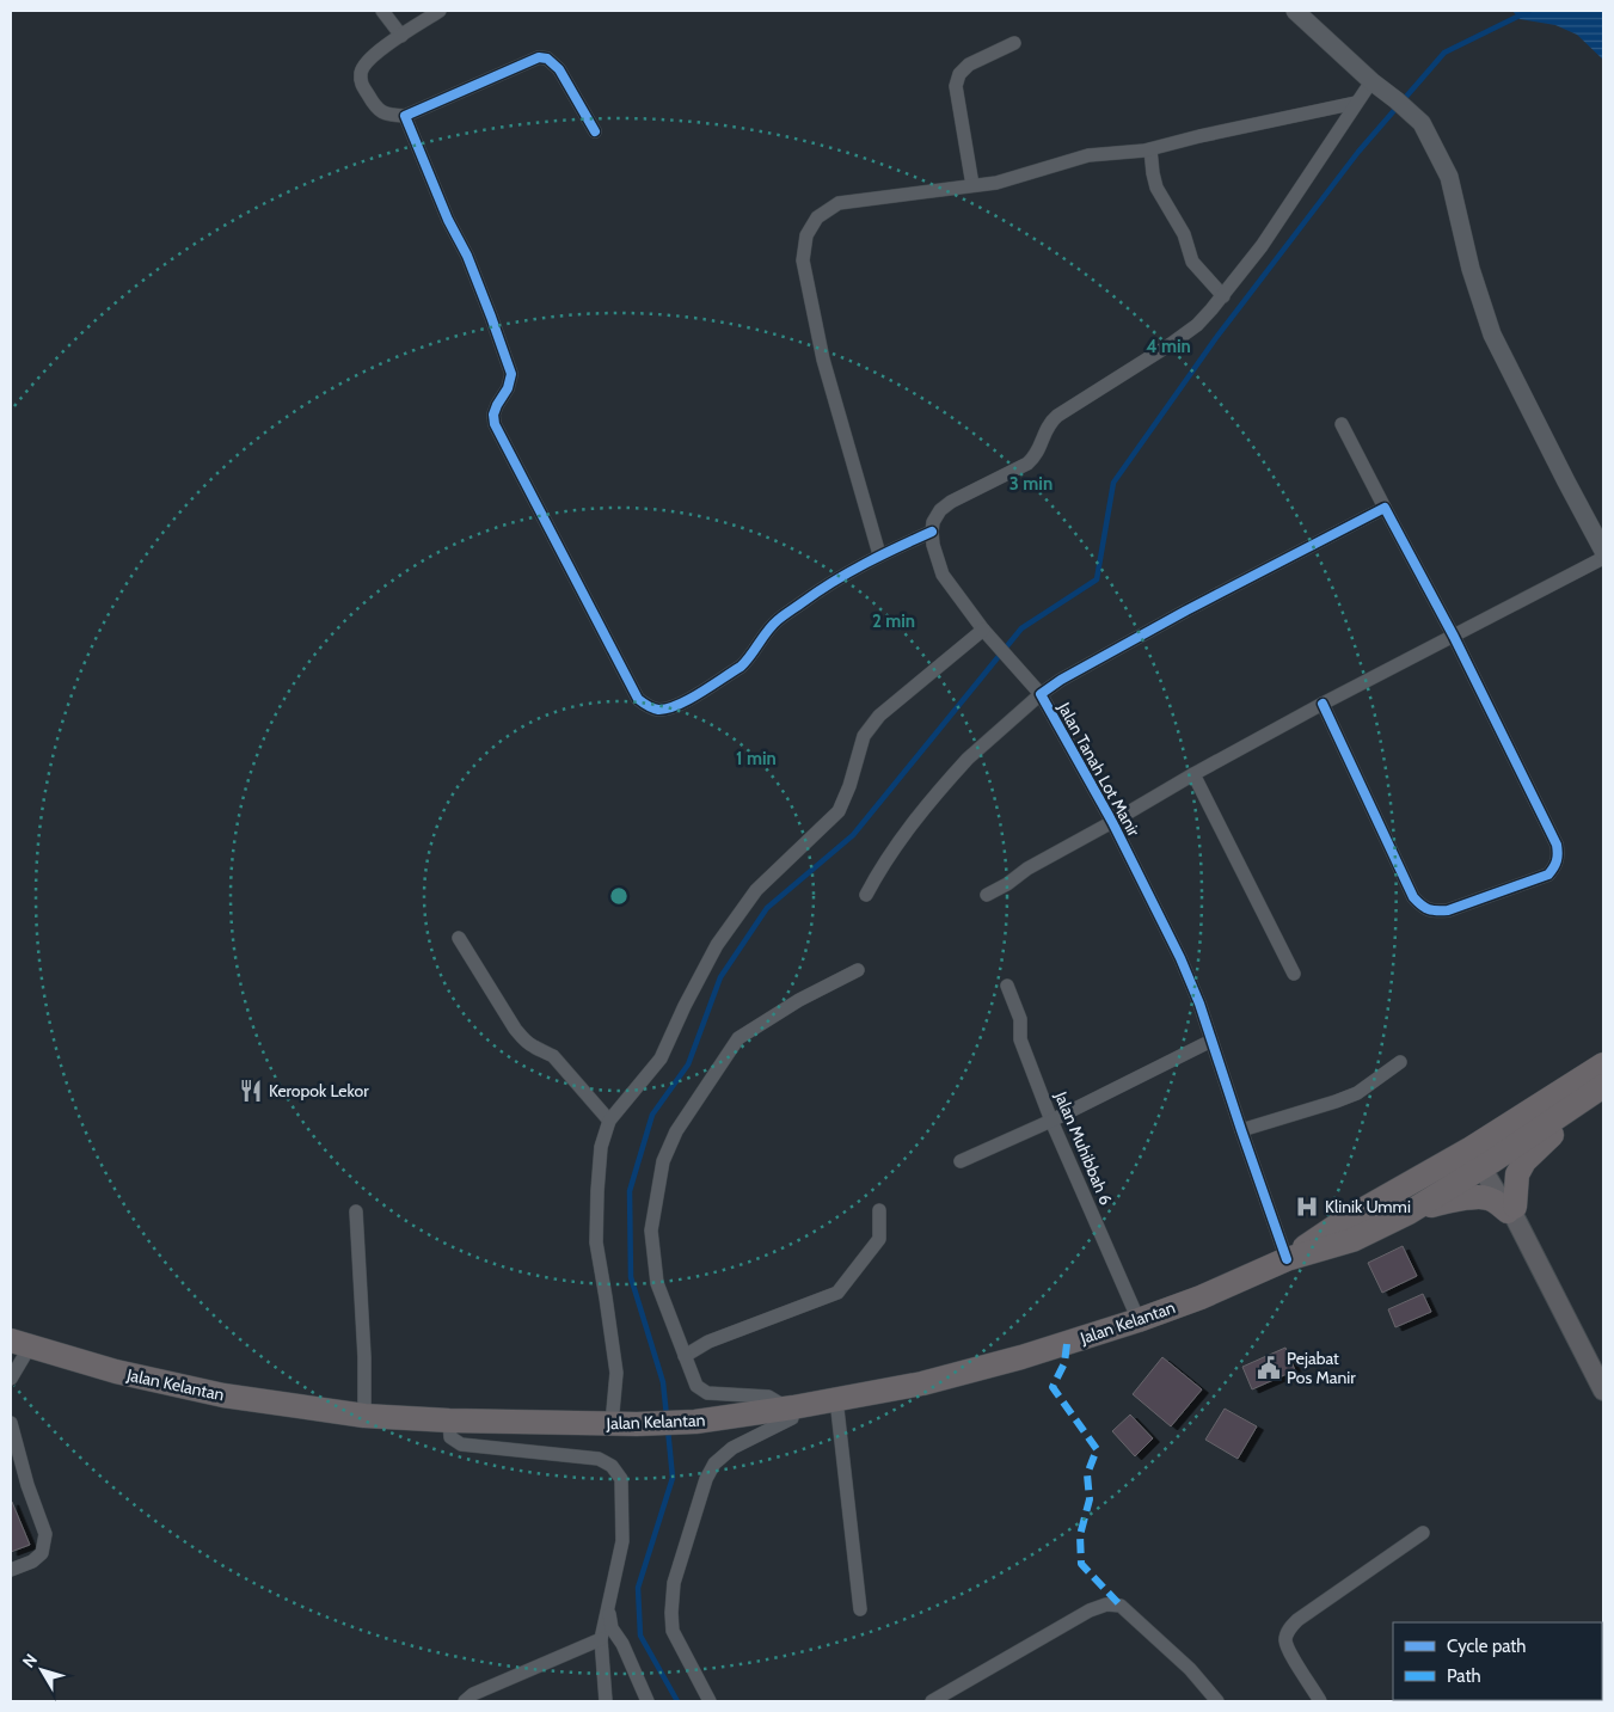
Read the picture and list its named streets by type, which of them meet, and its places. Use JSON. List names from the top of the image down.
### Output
{
  "streets": {
    "highway": ["Jalan Kelantan"],
    "street": ["Jalan Tanah Lot Manir", "Jalan Muhibbah 6"]
  },
  "crossings": [
    ["Jalan Tanah Lot Manir", "Jalan Kelantan"],
    ["Jalan Muhibbah 6", "Jalan Kelantan"]
  ],
  "places": {
    "restaurant": ["Keropok Lekor"],
    "hospital": ["Klinik Ummi"],
    "public building": ["Pejabat Pos Manir"]
  },
  "legend": ["Cycle path", "Path"],
  "north": "top left",
  "rings": [
    "4 min",
    "3 min",
    "2 min",
    "1 min"
  ]
}
